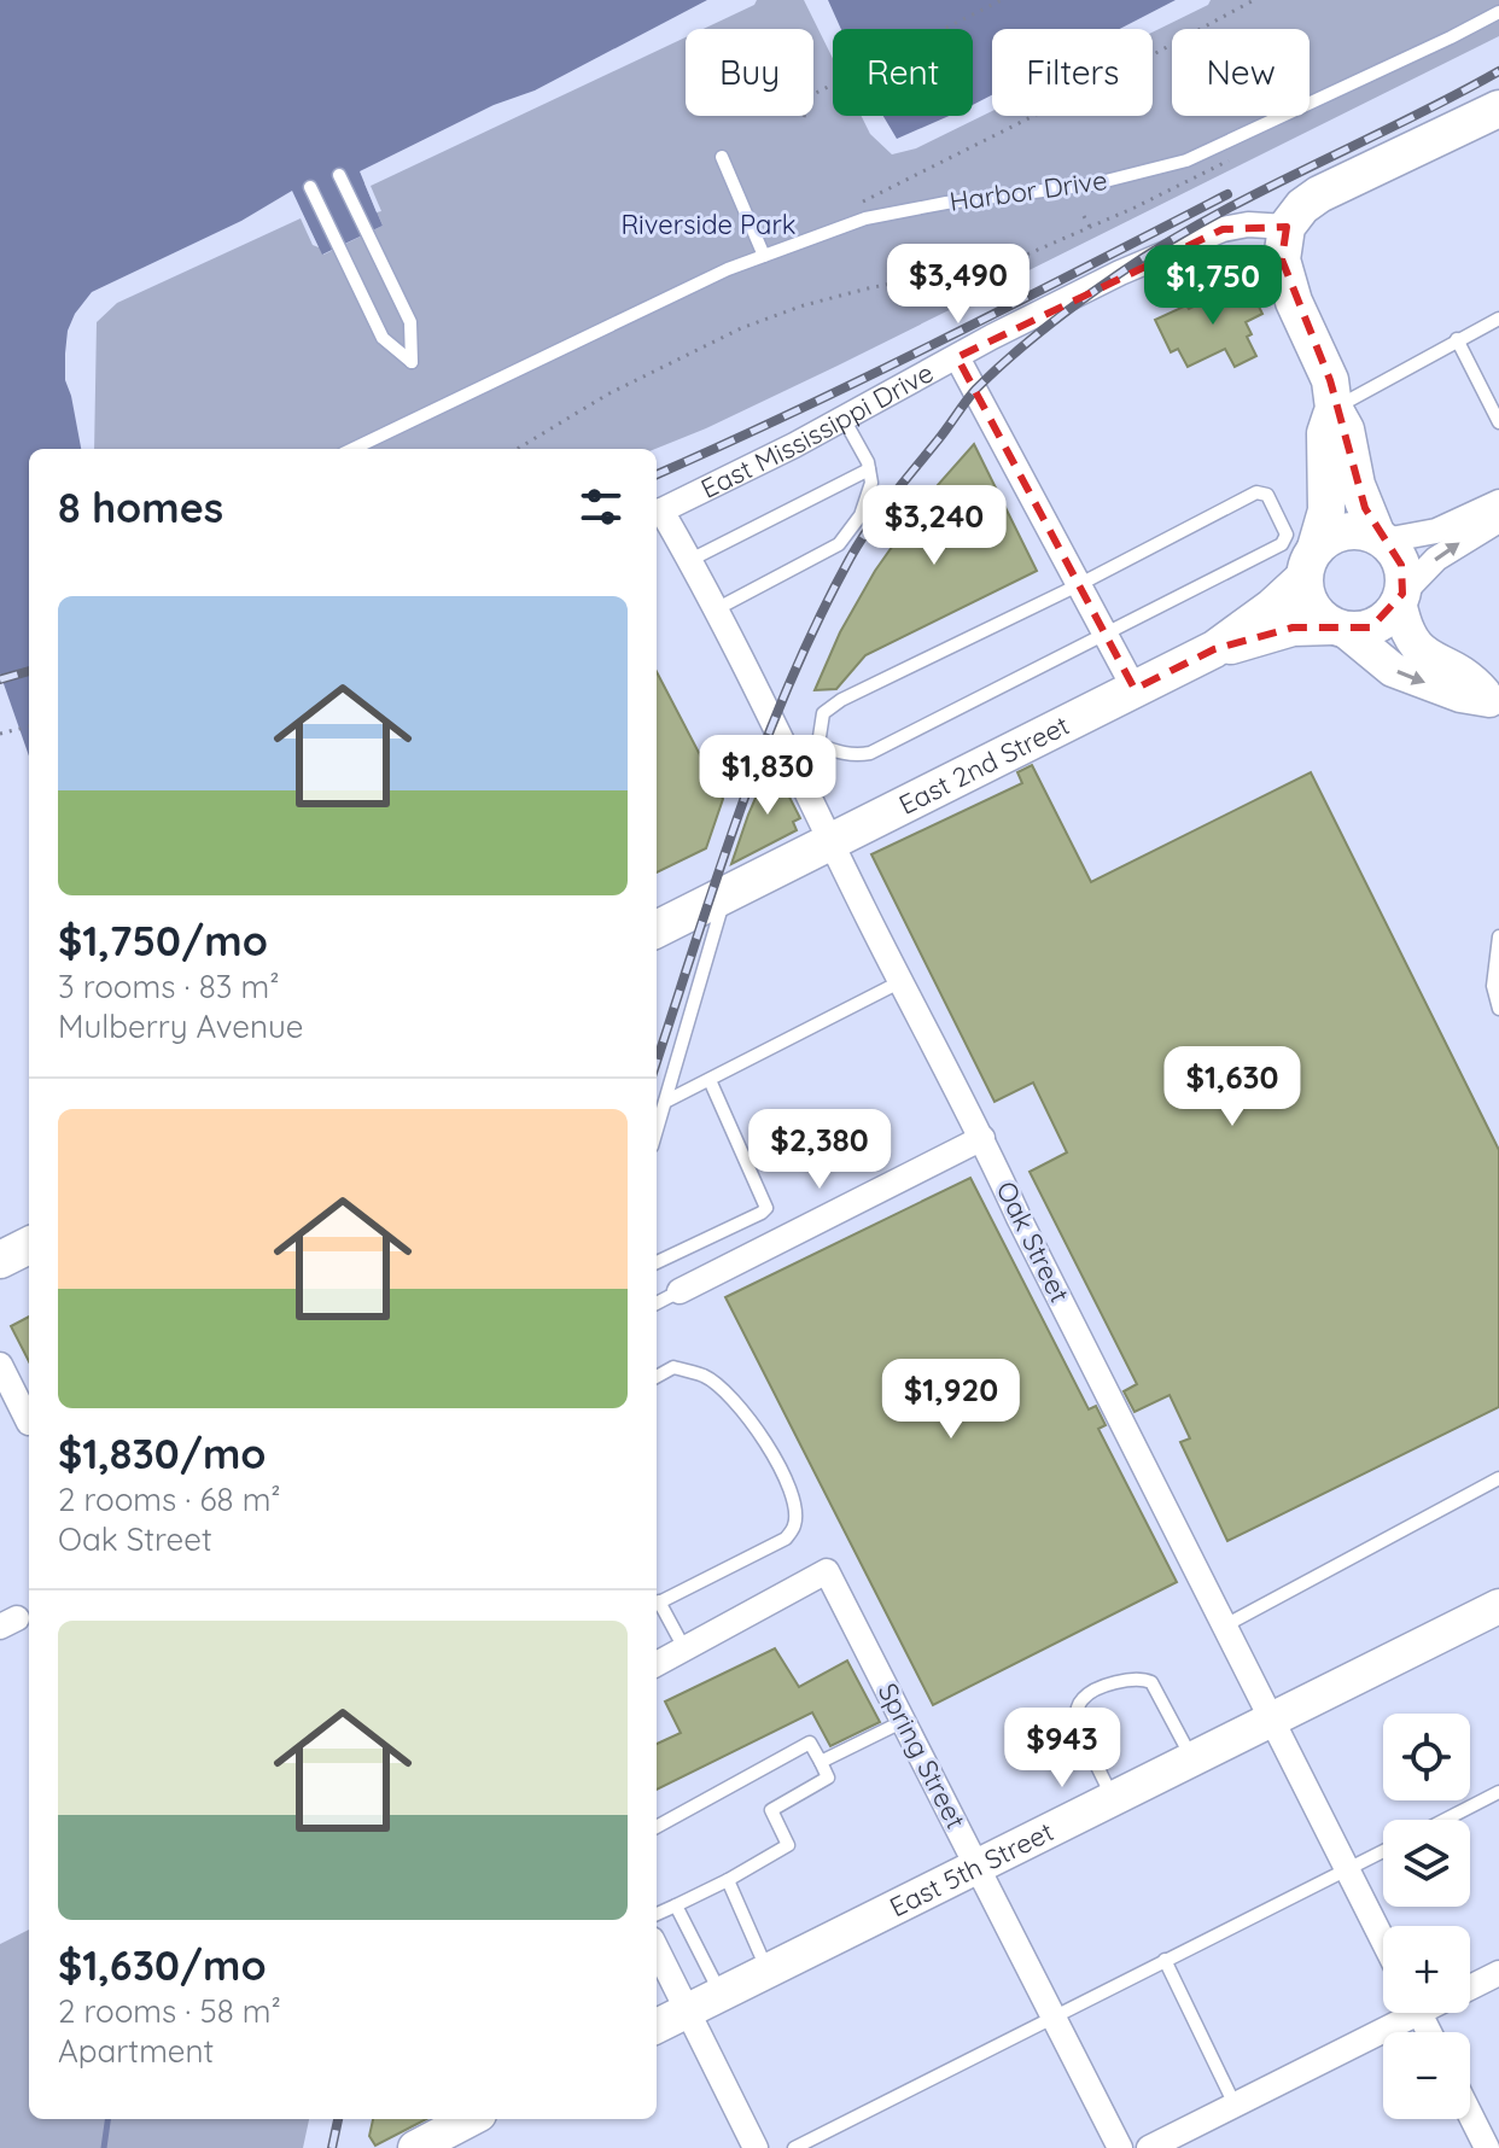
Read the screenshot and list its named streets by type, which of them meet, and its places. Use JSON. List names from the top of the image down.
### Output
{
  "streets": {
    "main road": ["East 2nd Street"],
    "street": [
      "East Mississippi Drive",
      "Oak Street",
      "Spring Street",
      "East 5th Street"
    ],
    "lane": ["Harbor Drive"]
  },
  "crossings": [
    ["East Mississippi Drive", "Oak Street"],
    ["East 2nd Street", "Oak Street"],
    ["Oak Street", "East 5th Street"],
    ["Spring Street", "East 5th Street"]
  ],
  "parks": ["Riverside Park"],
  "page": {
    "chip": [
      "Buy",
      "Rent",
      "Filters",
      "New"
    ],
    "price": [
      "$3,490",
      "$1,750",
      "$3,240",
      "$1,830",
      "$1,630",
      "$2,380",
      "$1,920",
      "$943"
    ],
    "heading": "8 homes",
    "list": [
      {
        "name": "$1,750/mo",
        "note": "3 rooms · 83 m² · Mulberry Avenue"
      },
      {
        "name": "$1,830/mo",
        "note": "2 rooms · 68 m² · Oak Street"
      },
      {
        "name": "$1,630/mo",
        "note": "2 rooms · 58 m² · Apartment"
      }
    ],
    "map_buttons": ["+", "−"]
  }
}
